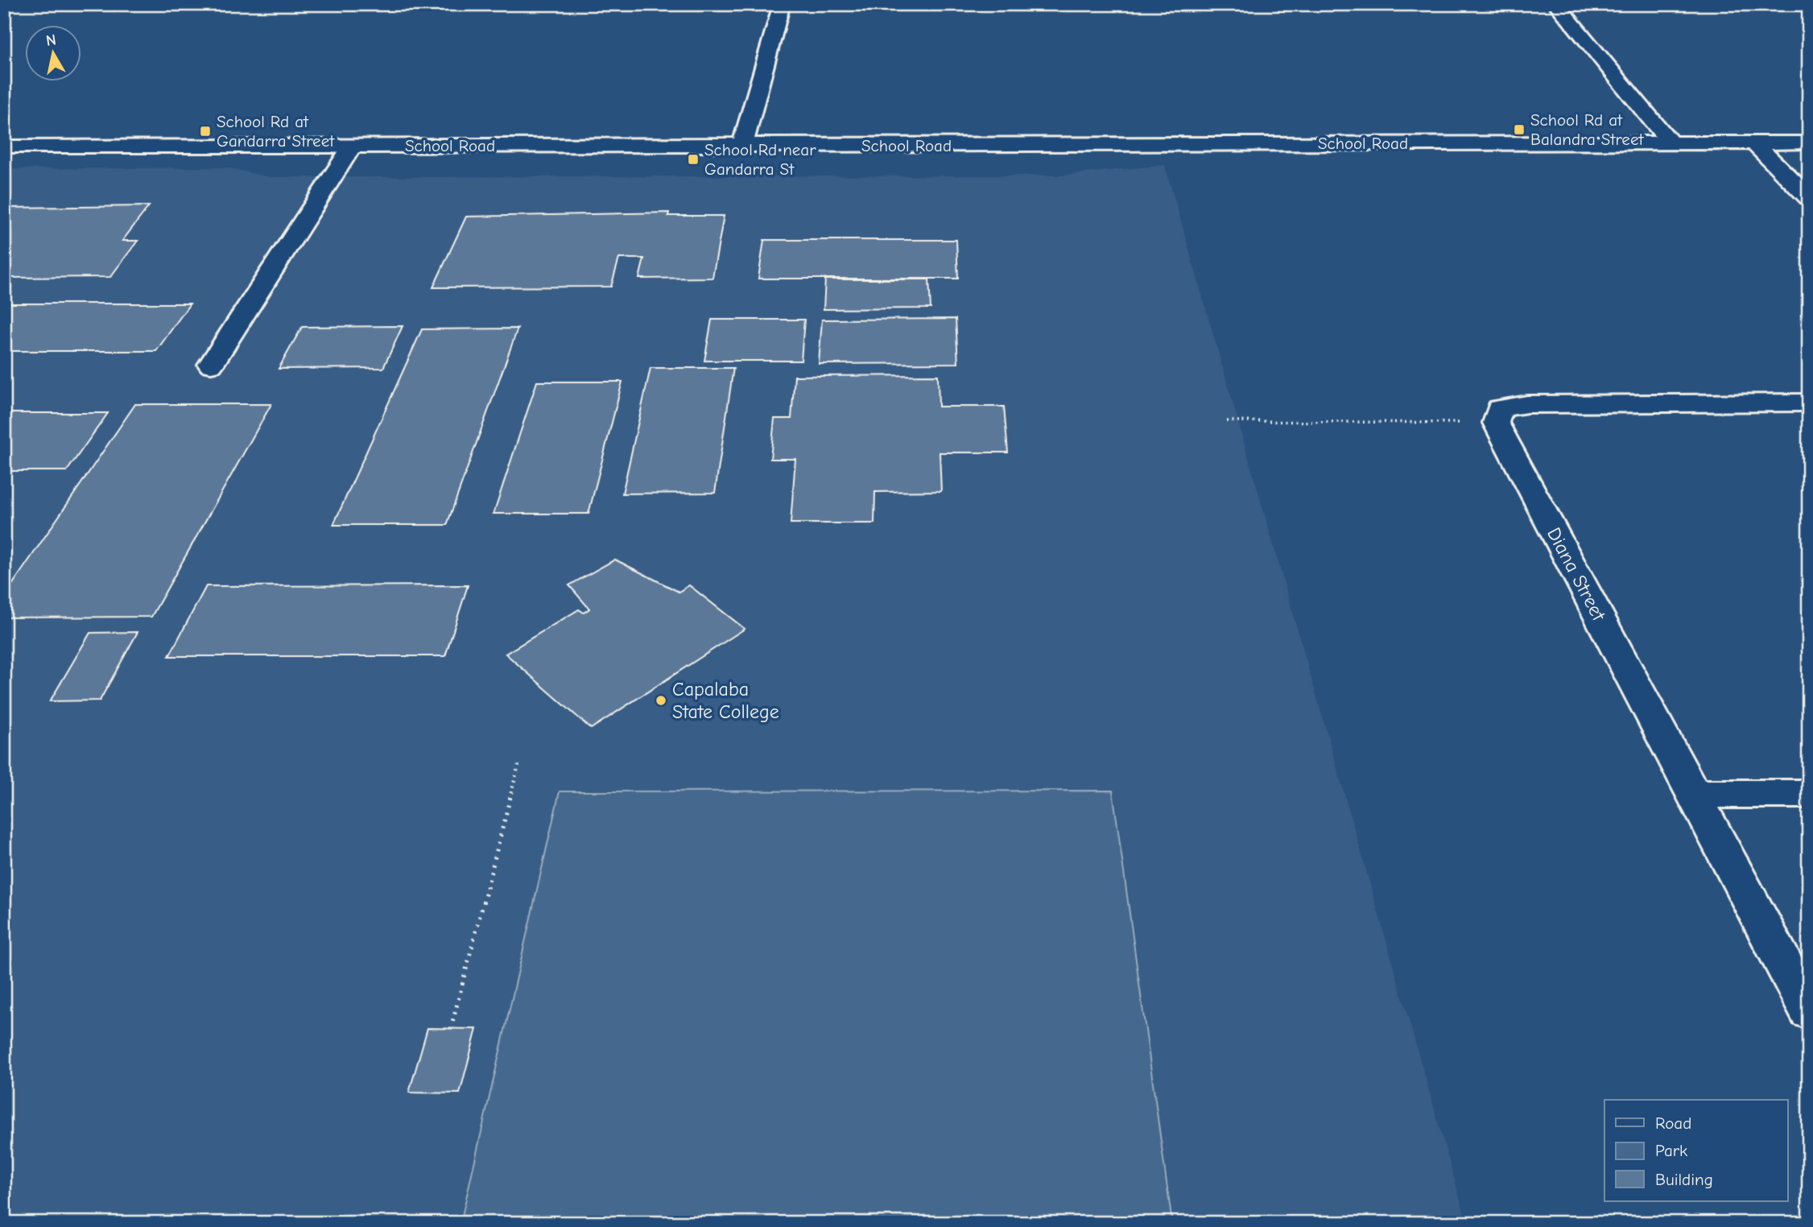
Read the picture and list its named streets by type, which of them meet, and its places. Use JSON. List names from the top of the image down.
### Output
{
  "streets": {
    "street": ["School Road", "Diana Street"]
  },
  "places": {
    "transit": ["School Rd at Balandra Street", "School Rd at Gandarra Street", "School Rd near Gandarra St"],
    "other": ["Capalaba State College"]
  },
  "legend": ["Road", "Park", "Building"],
  "north": "top"
}
